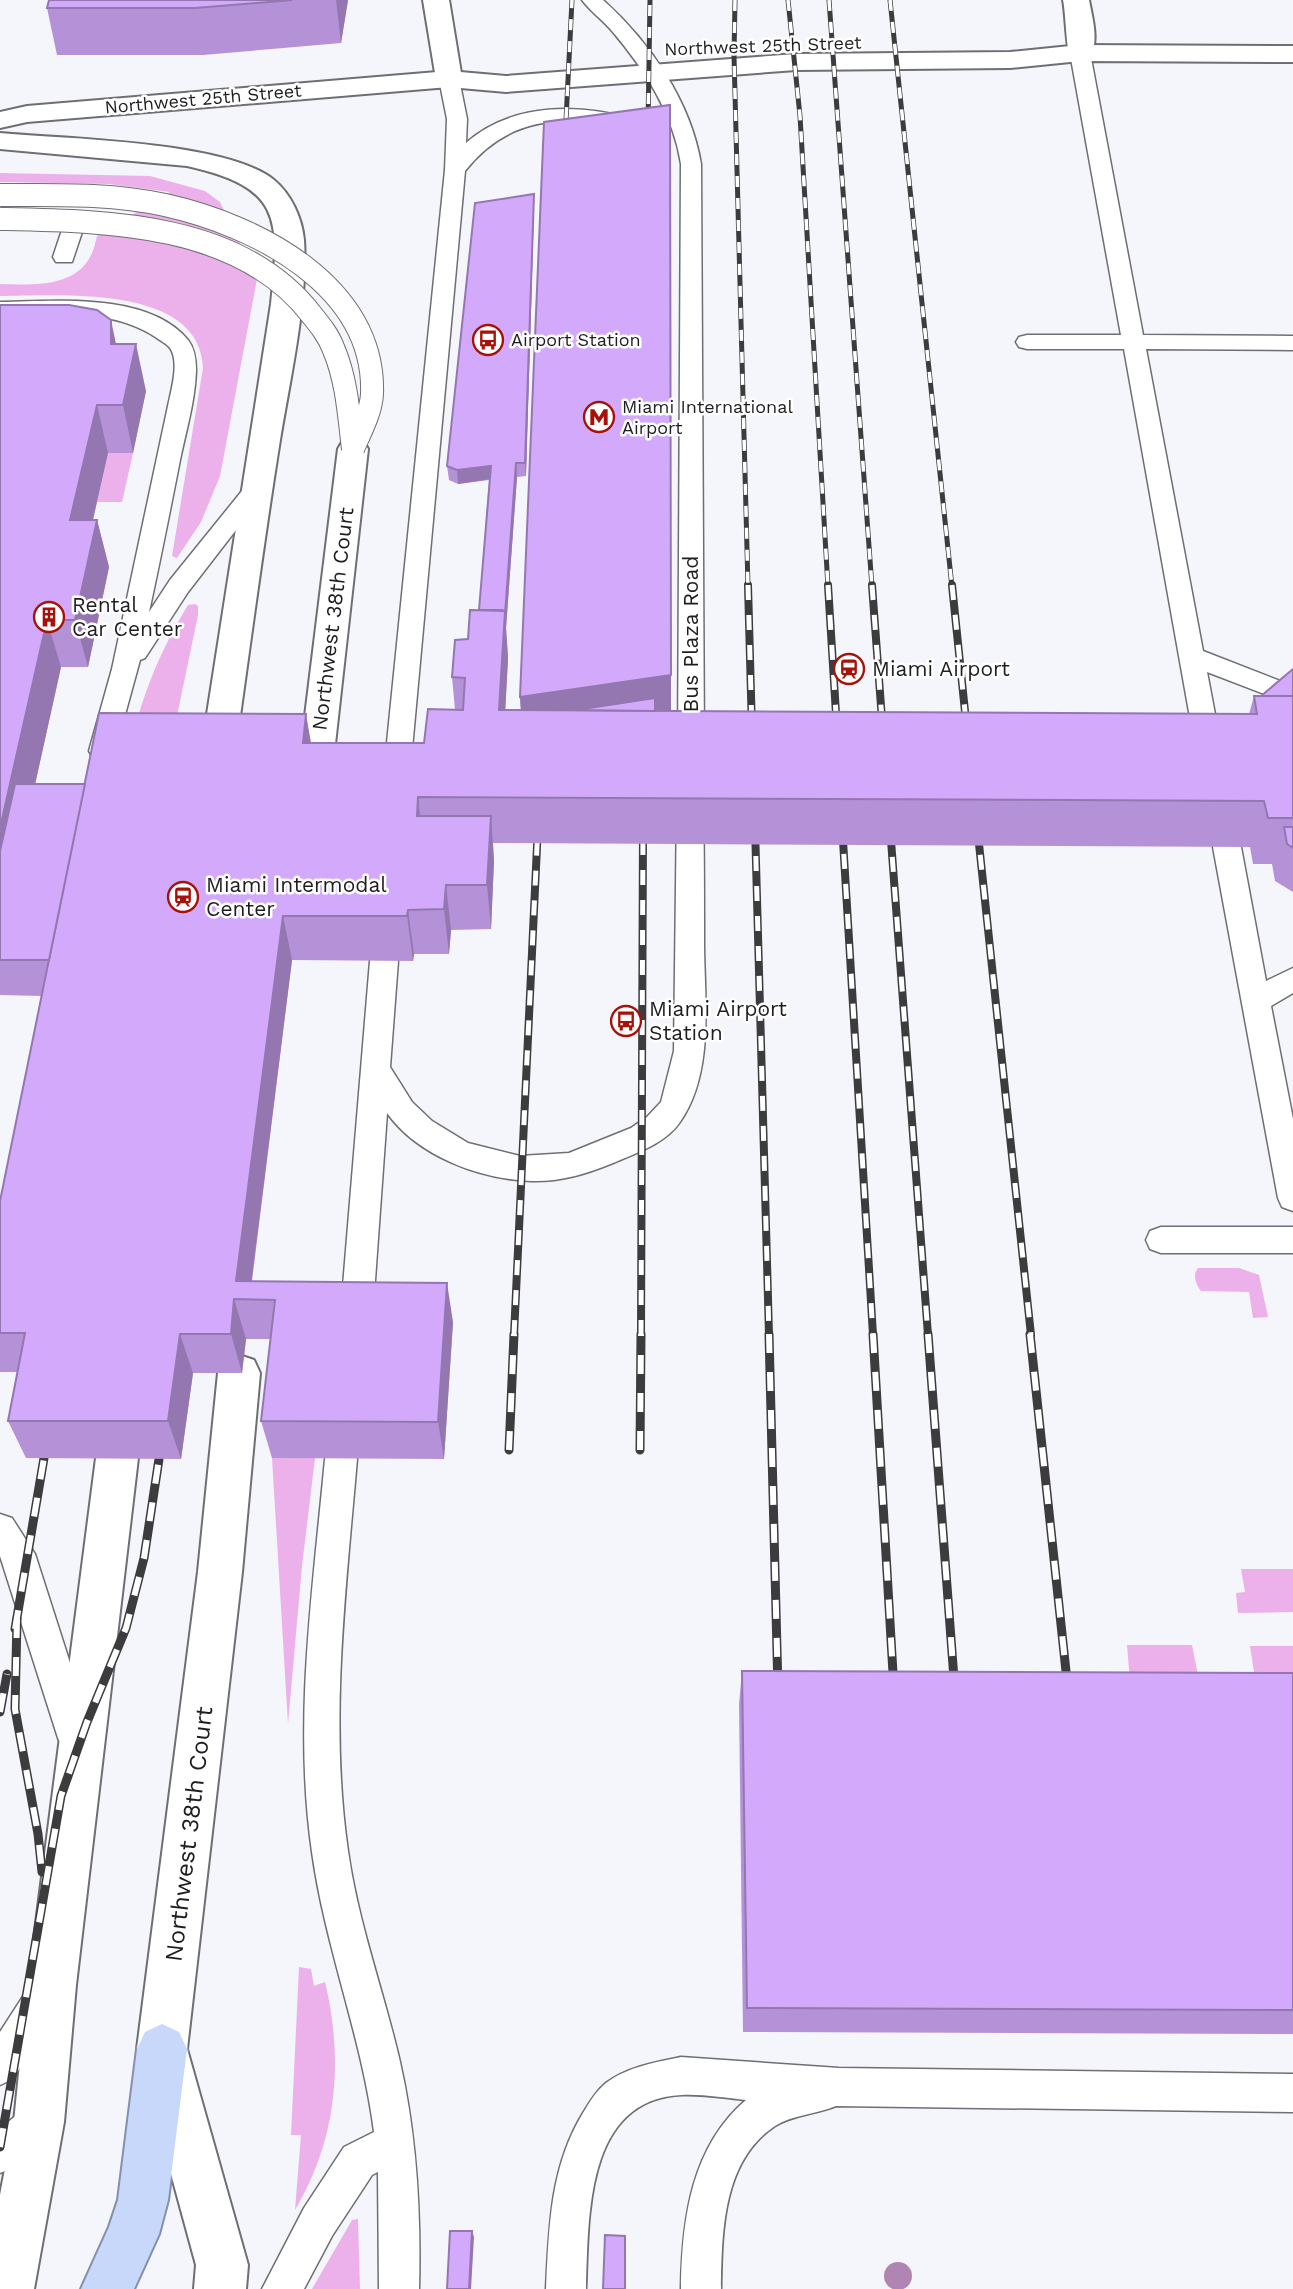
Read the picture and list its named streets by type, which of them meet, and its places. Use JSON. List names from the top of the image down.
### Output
{
  "streets": {
    "street": ["Northwest 25th Street", "Northwest 38th Court"],
    "lane": ["Bus Plaza Road"]
  },
  "crossings": [
    ["Northwest 25th Street", "Bus Plaza Road"]
  ],
  "places": {
    "bus stop": ["Airport Station", "Miami Airport Station"],
    "metro station": ["Miami International Airport"],
    "building": ["Rental Car Center"],
    "station": ["Miami Airport", "Miami Intermodal Center"]
  }
}
